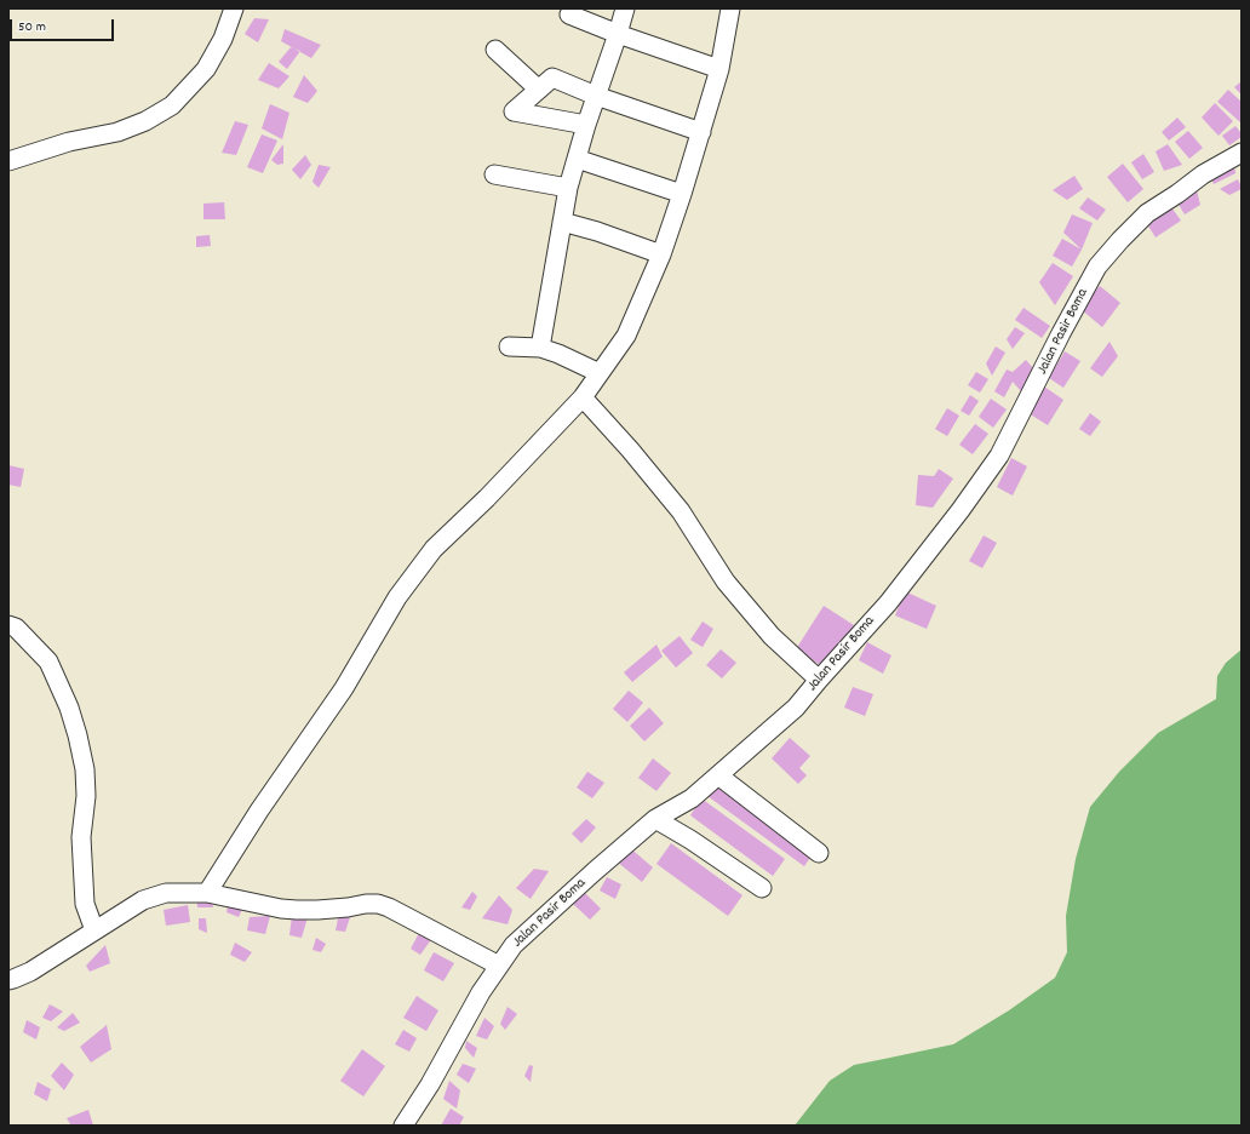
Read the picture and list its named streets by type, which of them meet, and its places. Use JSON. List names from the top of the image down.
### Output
{
  "streets": {
    "street": ["Jalan Pasir Boma"]
  },
  "scale_bar": "50 m"
}
